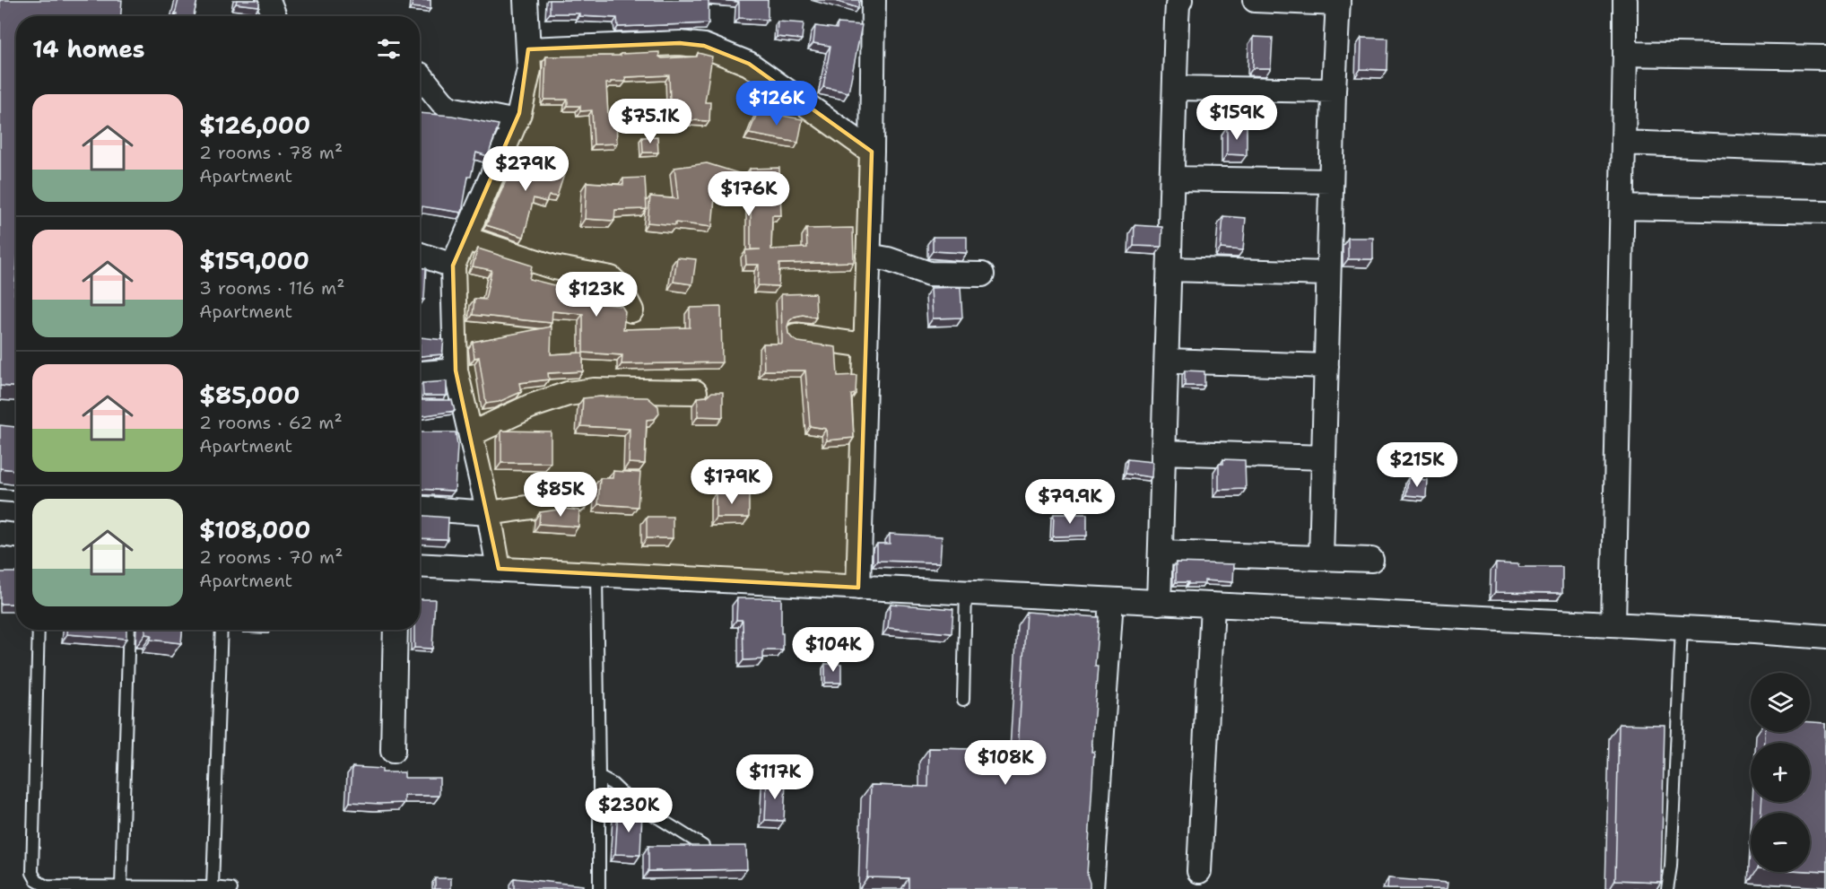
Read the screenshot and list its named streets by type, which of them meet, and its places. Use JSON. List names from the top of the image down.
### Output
{
  "page": {
    "heading": "14 homes",
    "price": [
      "$126K",
      "$159K",
      "$75.1K",
      "$279K",
      "$176K",
      "$123K",
      "$215K",
      "$179K",
      "$85K",
      "$79.9K",
      "$104K",
      "$108K",
      "$117K",
      "$230K"
    ],
    "list": [
      {
        "name": "$126,000",
        "note": "2 rooms · 78 m² · Apartment"
      },
      {
        "name": "$159,000",
        "note": "3 rooms · 116 m² · Apartment"
      },
      {
        "name": "$85,000",
        "note": "2 rooms · 62 m² · Apartment"
      },
      {
        "name": "$108,000",
        "note": "2 rooms · 70 m² · Apartment"
      }
    ],
    "map_buttons": ["+", "−"]
  }
}
